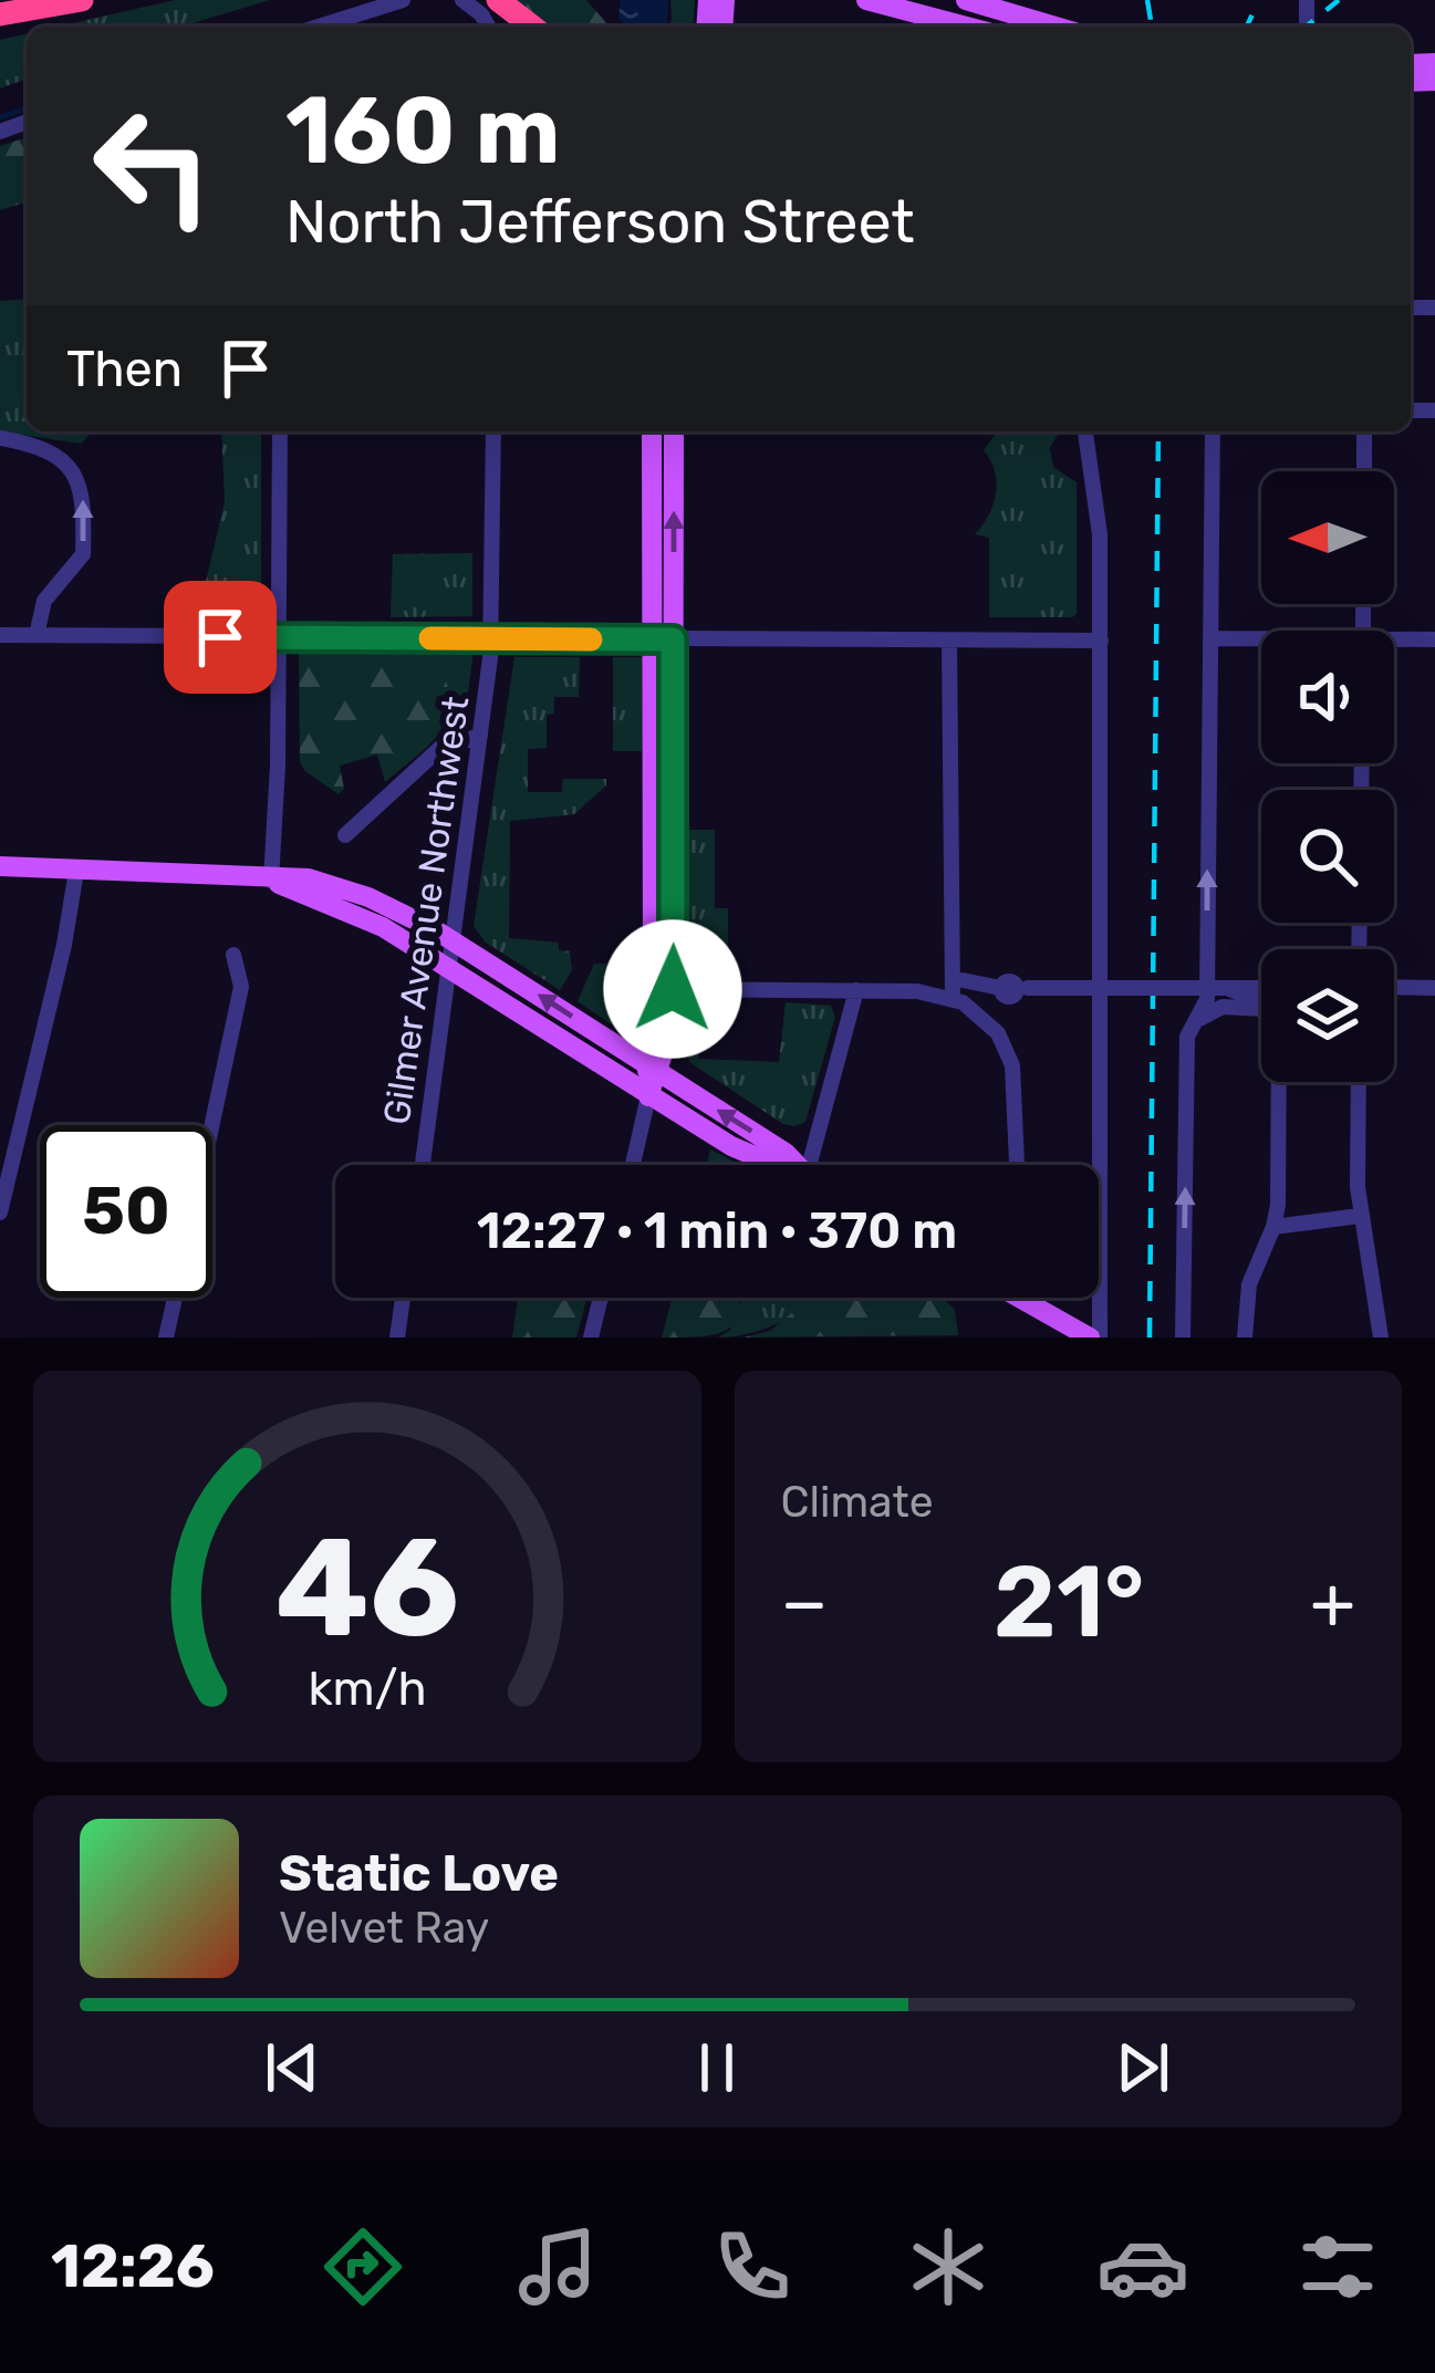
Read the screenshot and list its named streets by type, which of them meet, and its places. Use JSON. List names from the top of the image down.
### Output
{
  "streets": {
    "street": ["Gilmer Avenue Northwest"]
  },
  "north": "left",
  "page": {
    "turn": ["160 m", "North Jefferson Street"],
    "then": "Then",
    "limit": "50",
    "trip": "12:27 · 1 min · 370 m",
    "tile": "Climate",
    "heat": ["−", "21°", "+"],
    "song": ["Static Love", "Velvet Ray"],
    "tabs": "12:26",
    "gauge": ["46", "km/h"]
  }
}
